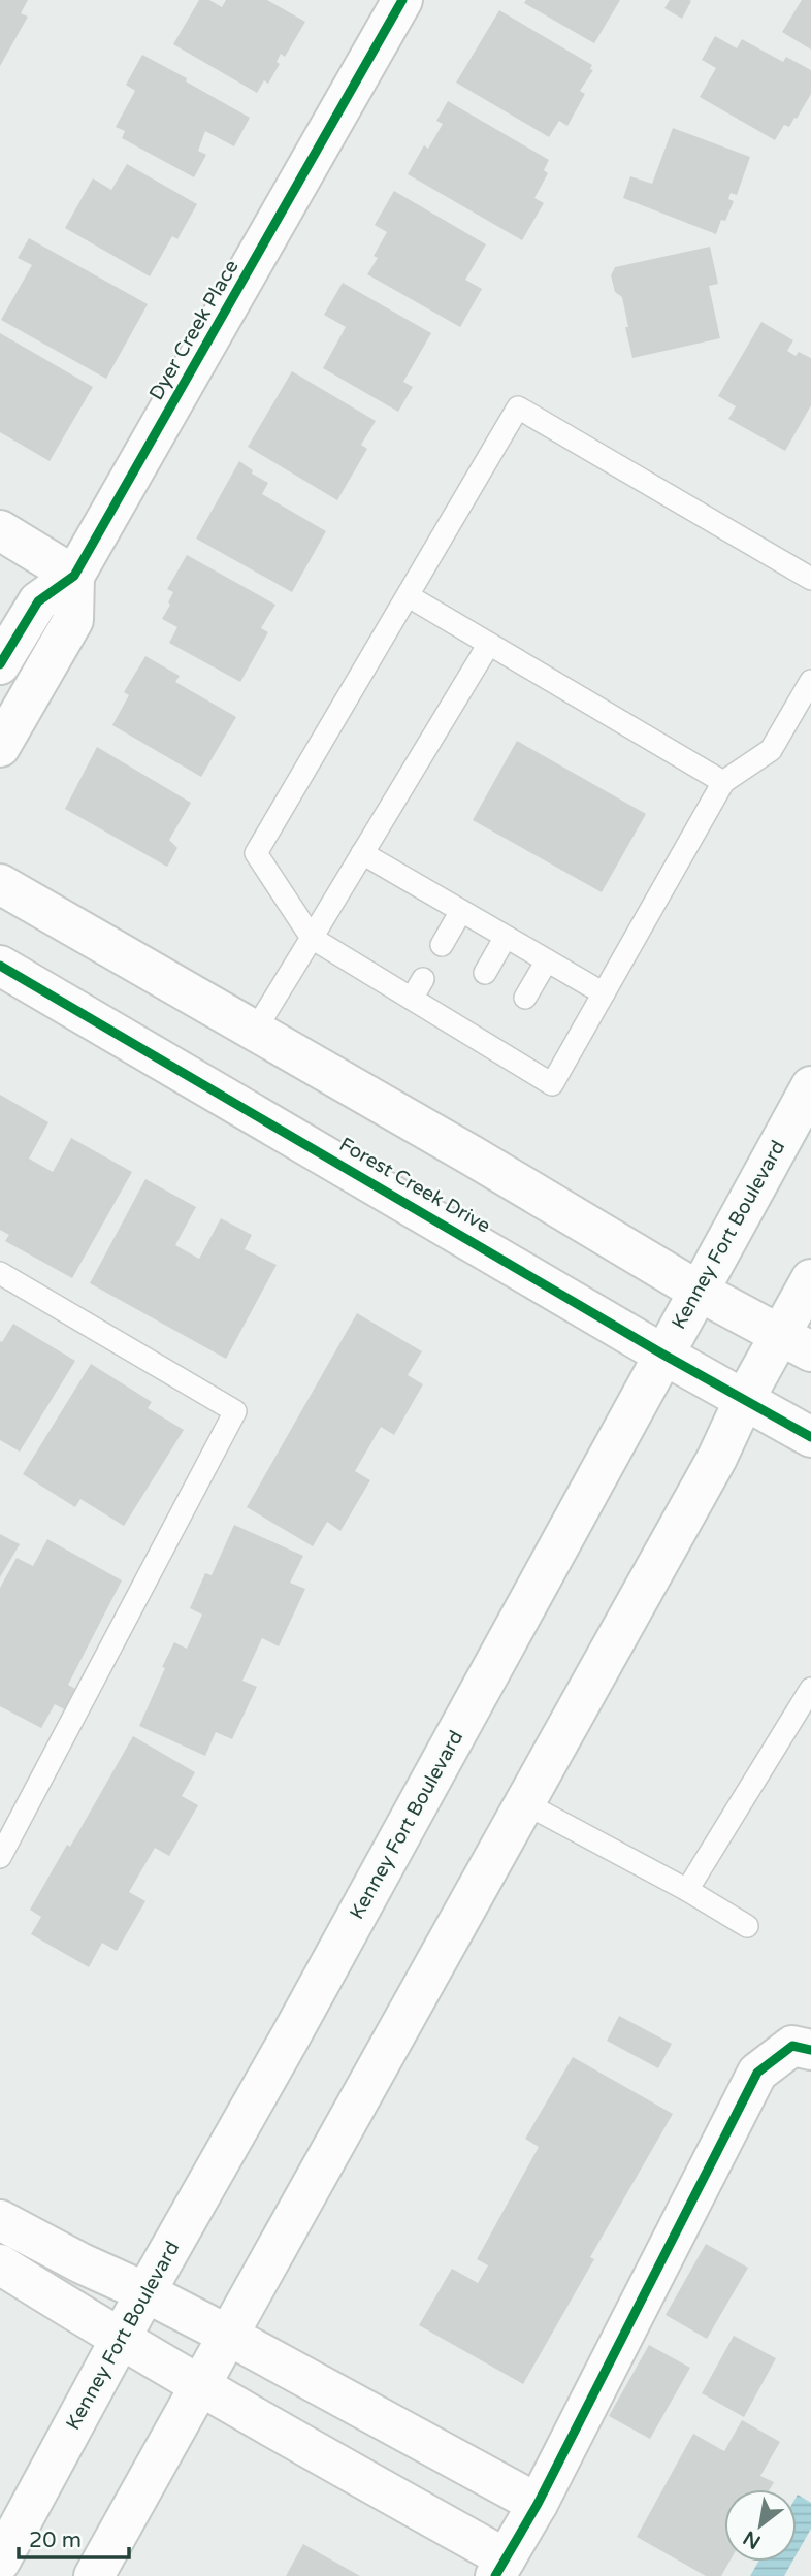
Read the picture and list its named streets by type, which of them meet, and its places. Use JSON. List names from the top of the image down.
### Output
{
  "streets": {
    "street": ["Dyer Creek Place", "Forest Creek Drive", "Kenney Fort Boulevard"]
  },
  "crossings": [
    ["Forest Creek Drive", "Kenney Fort Boulevard"]
  ],
  "scale_bar": "20 m",
  "north": "bottom left"
}
